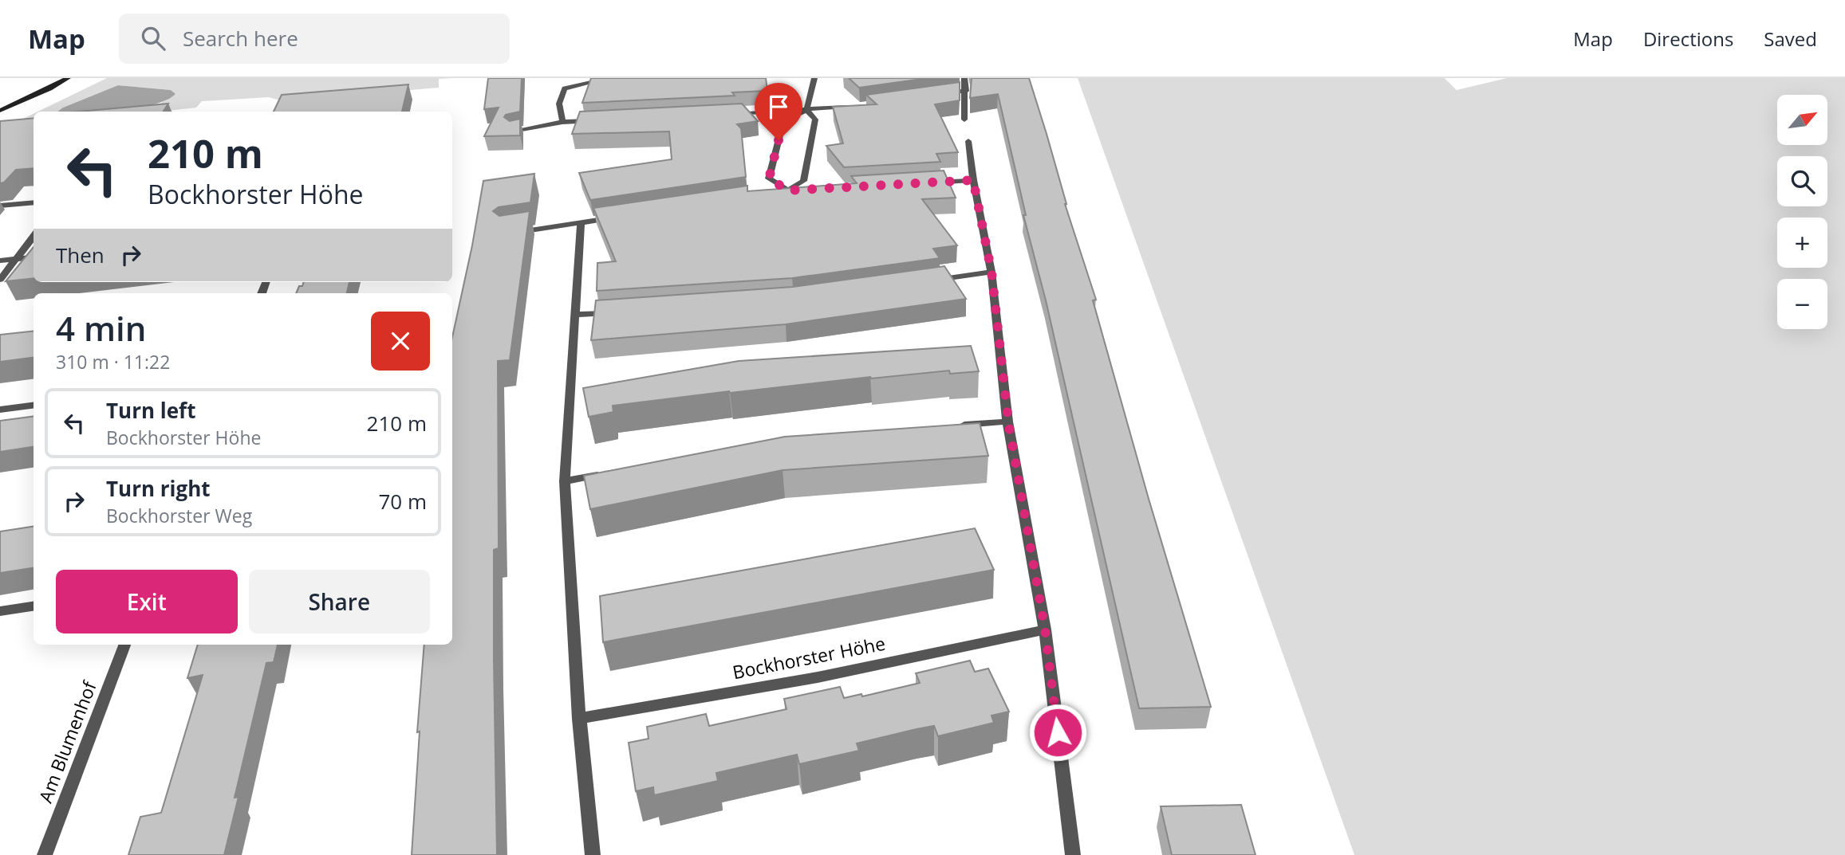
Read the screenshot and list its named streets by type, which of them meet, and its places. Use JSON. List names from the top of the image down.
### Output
{
  "streets": {
    "street": ["Bockhorster Höhe", "Am Blumenhof"]
  },
  "north": "top right",
  "page": {
    "header": "Map",
    "search": "Search here",
    "nav": ["Map", "Directions", "Saved"],
    "map_buttons": ["+", "−"],
    "turn": ["210 m", "Bockhorster Höhe"],
    "then": "Then",
    "heading": ["4 min", "310 m · 11:22"],
    "list": [
      {
        "name": "Turn left",
        "note": "Bockhorster Höhe",
        "value": "210 m"
      },
      {
        "name": "Turn right",
        "note": "Bockhorster Weg",
        "value": "70 m"
      }
    ],
    "buttons": ["Exit", "Share"]
  }
}
